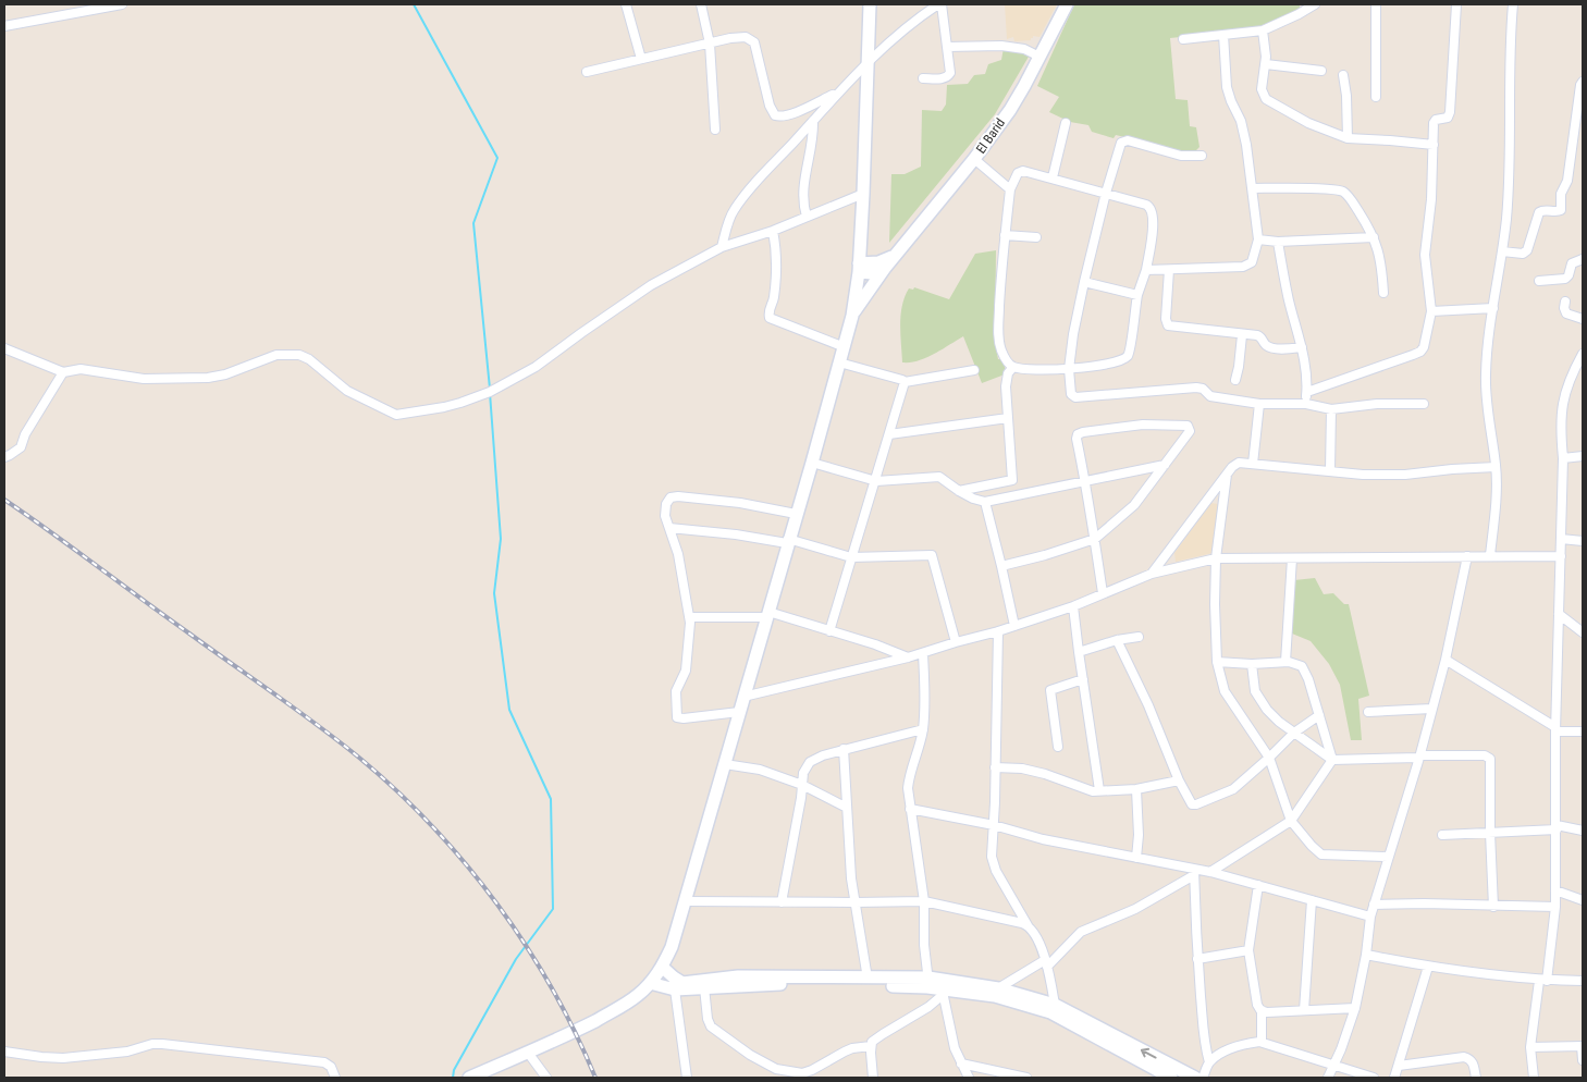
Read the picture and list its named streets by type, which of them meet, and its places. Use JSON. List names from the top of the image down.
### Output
{
  "streets": {
    "street": ["El Barid"]
  }
}
